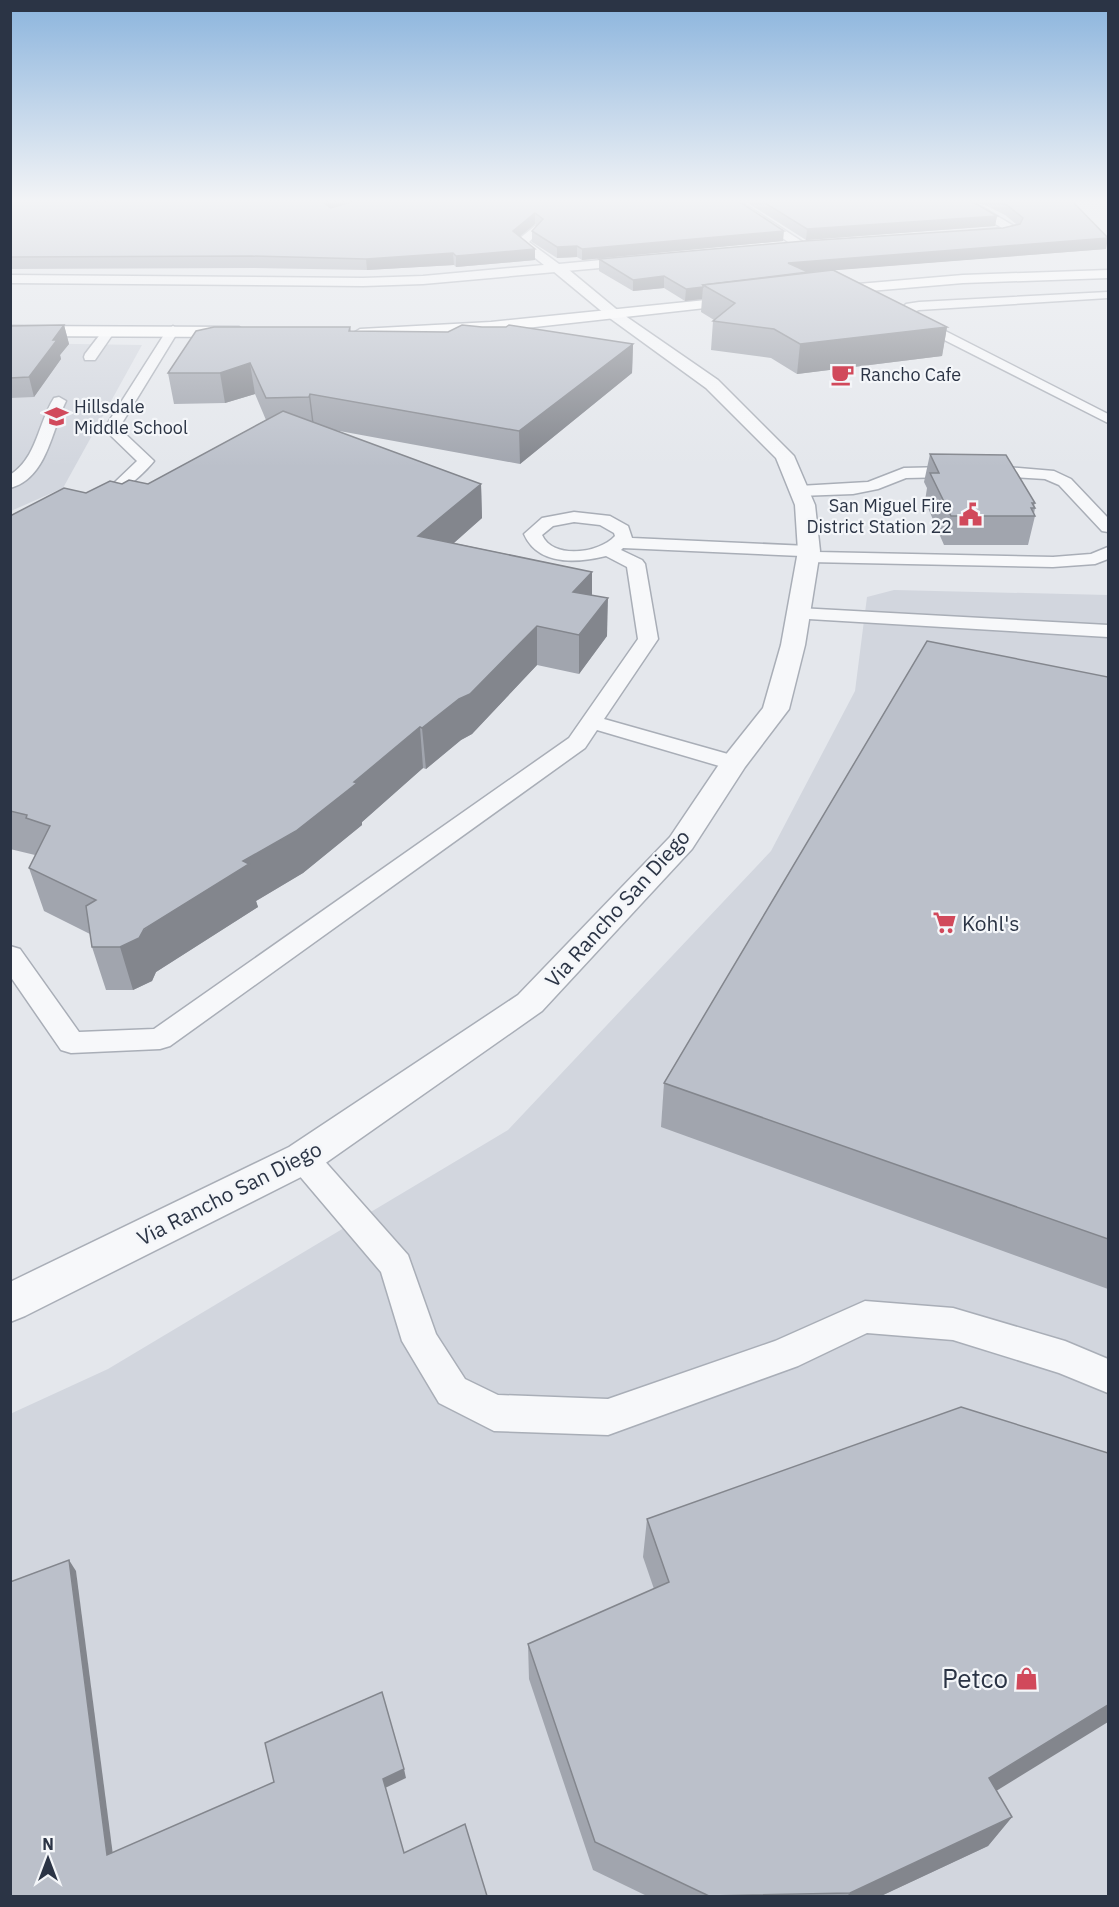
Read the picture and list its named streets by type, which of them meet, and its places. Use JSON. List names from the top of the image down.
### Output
{
  "streets": {
    "street": ["Via Rancho San Diego"]
  },
  "places": {
    "cafe": ["Rancho Cafe"],
    "school or university": ["Hillsdale Middle School"],
    "public building": ["San Miguel Fire District Station 22"],
    "supermarket": ["Kohl's"],
    "shop": ["Petco"]
  },
  "north": "top"
}
